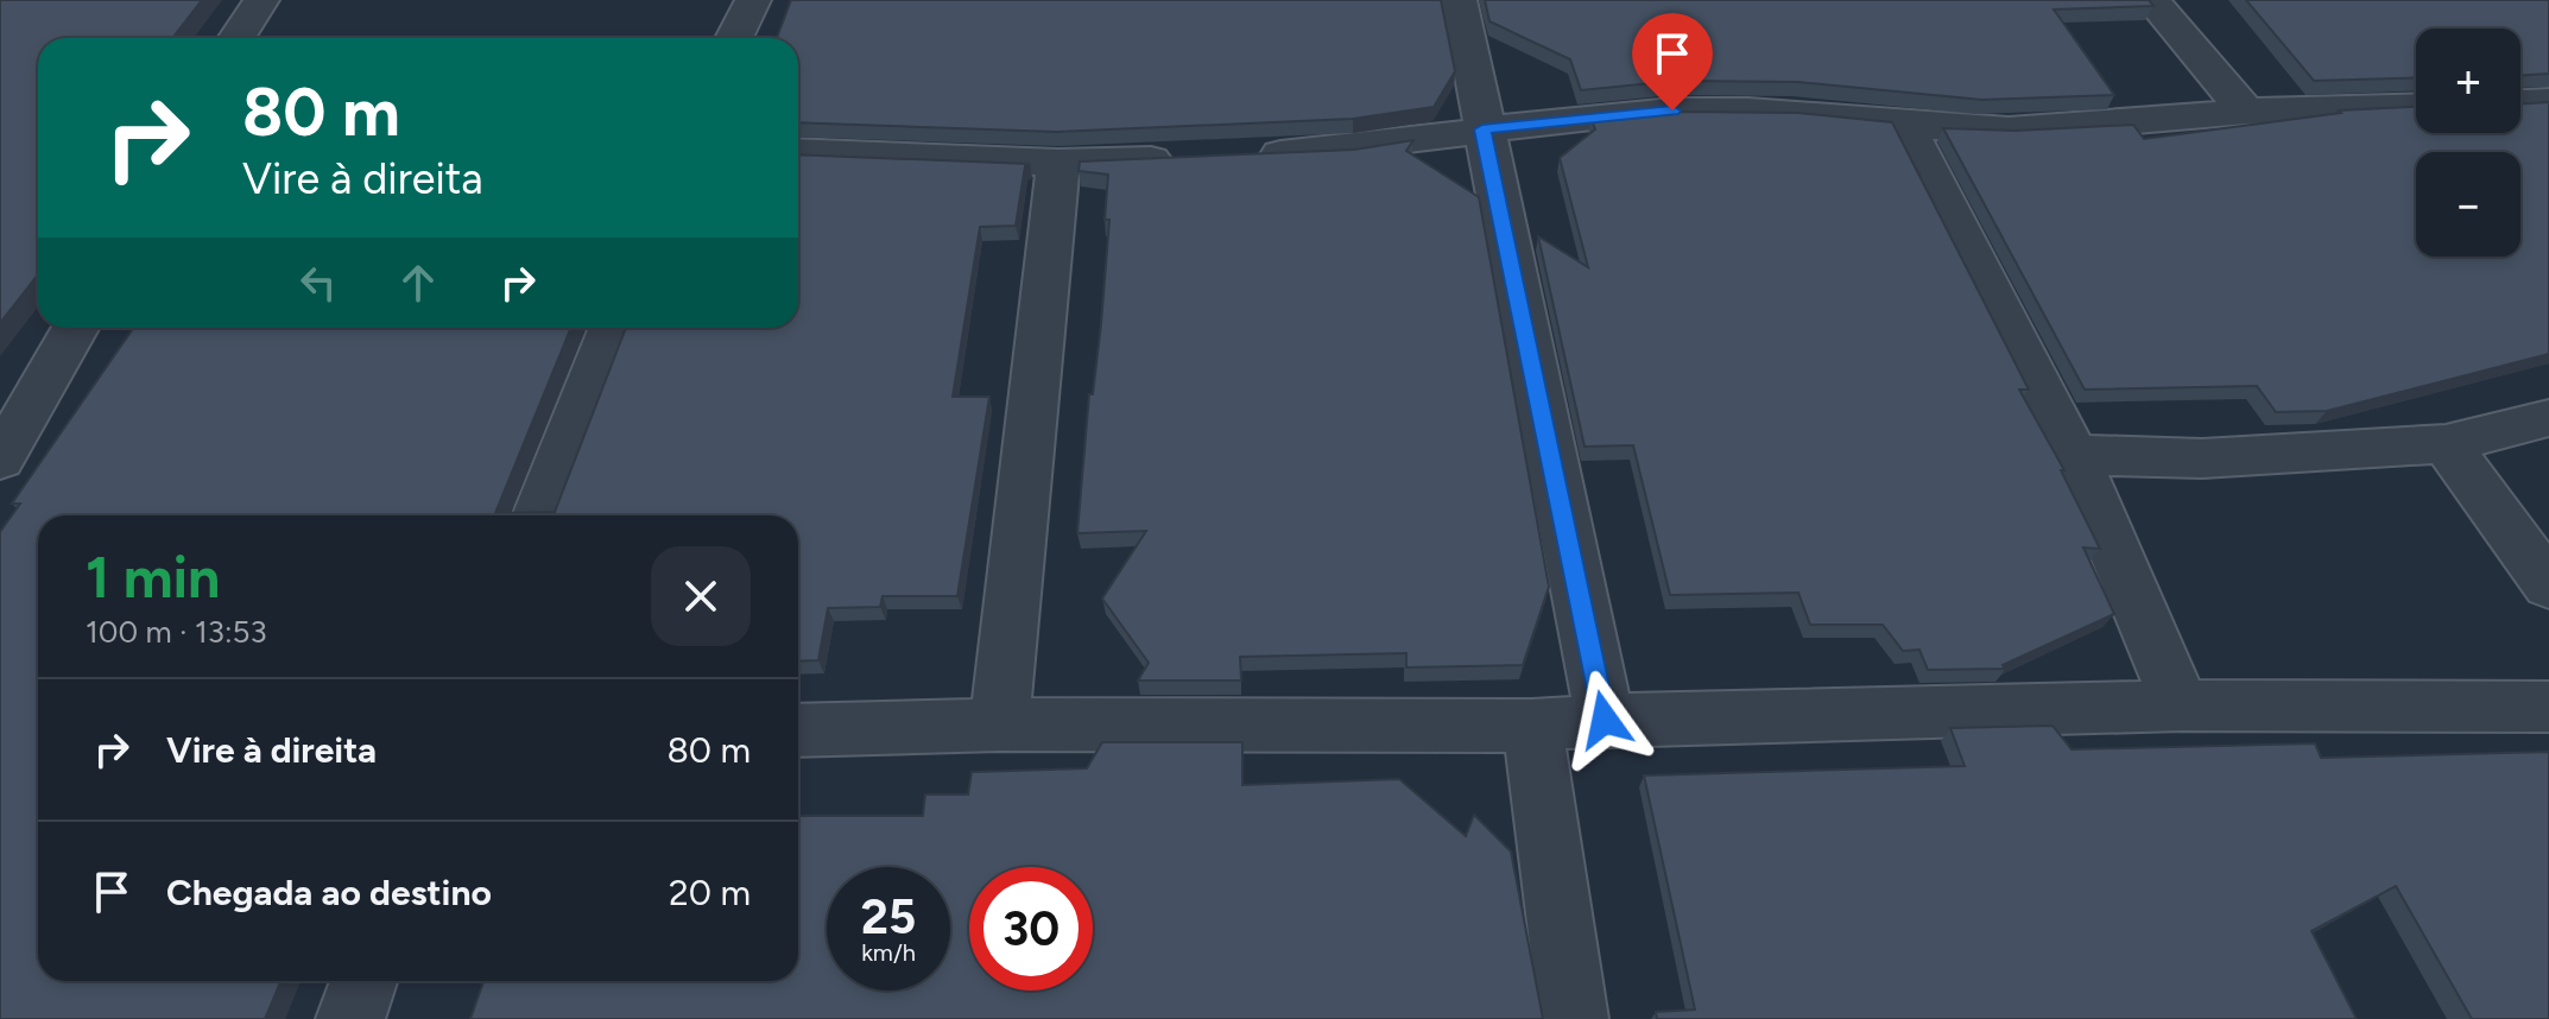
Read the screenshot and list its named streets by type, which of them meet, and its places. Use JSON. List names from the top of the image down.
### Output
{
  "page": {
    "map_buttons": ["+", "−"],
    "turn": ["80 m", "Vire à direita"],
    "heading": ["1 min", "100 m · 13:53"],
    "list": [
      {
        "name": "Vire à direita",
        "value": "80 m"
      },
      {
        "name": "Chegada ao destino",
        "value": "20 m"
      }
    ],
    "speed": "25 km/h",
    "limit": "30"
  }
}
